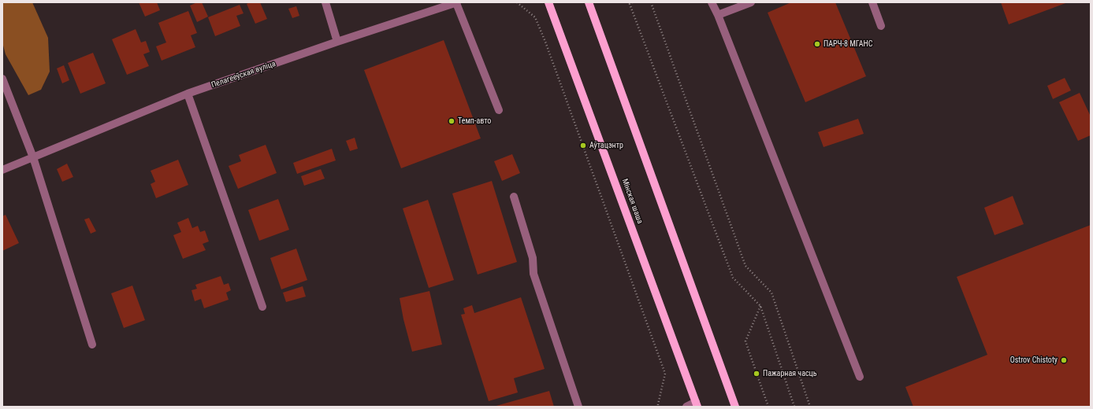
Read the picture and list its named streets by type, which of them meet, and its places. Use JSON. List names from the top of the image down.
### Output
{
  "streets": {
    "main road": ["Мінская шаша"],
    "street": ["Пелагееўская вуліца"]
  },
  "places": [
    "ПАРЧ-8 МГАНС",
    "Темп-авто",
    "Аўтацэнтр",
    "Ostrov Chistoty",
    "Пажарная часць"
  ]
}
